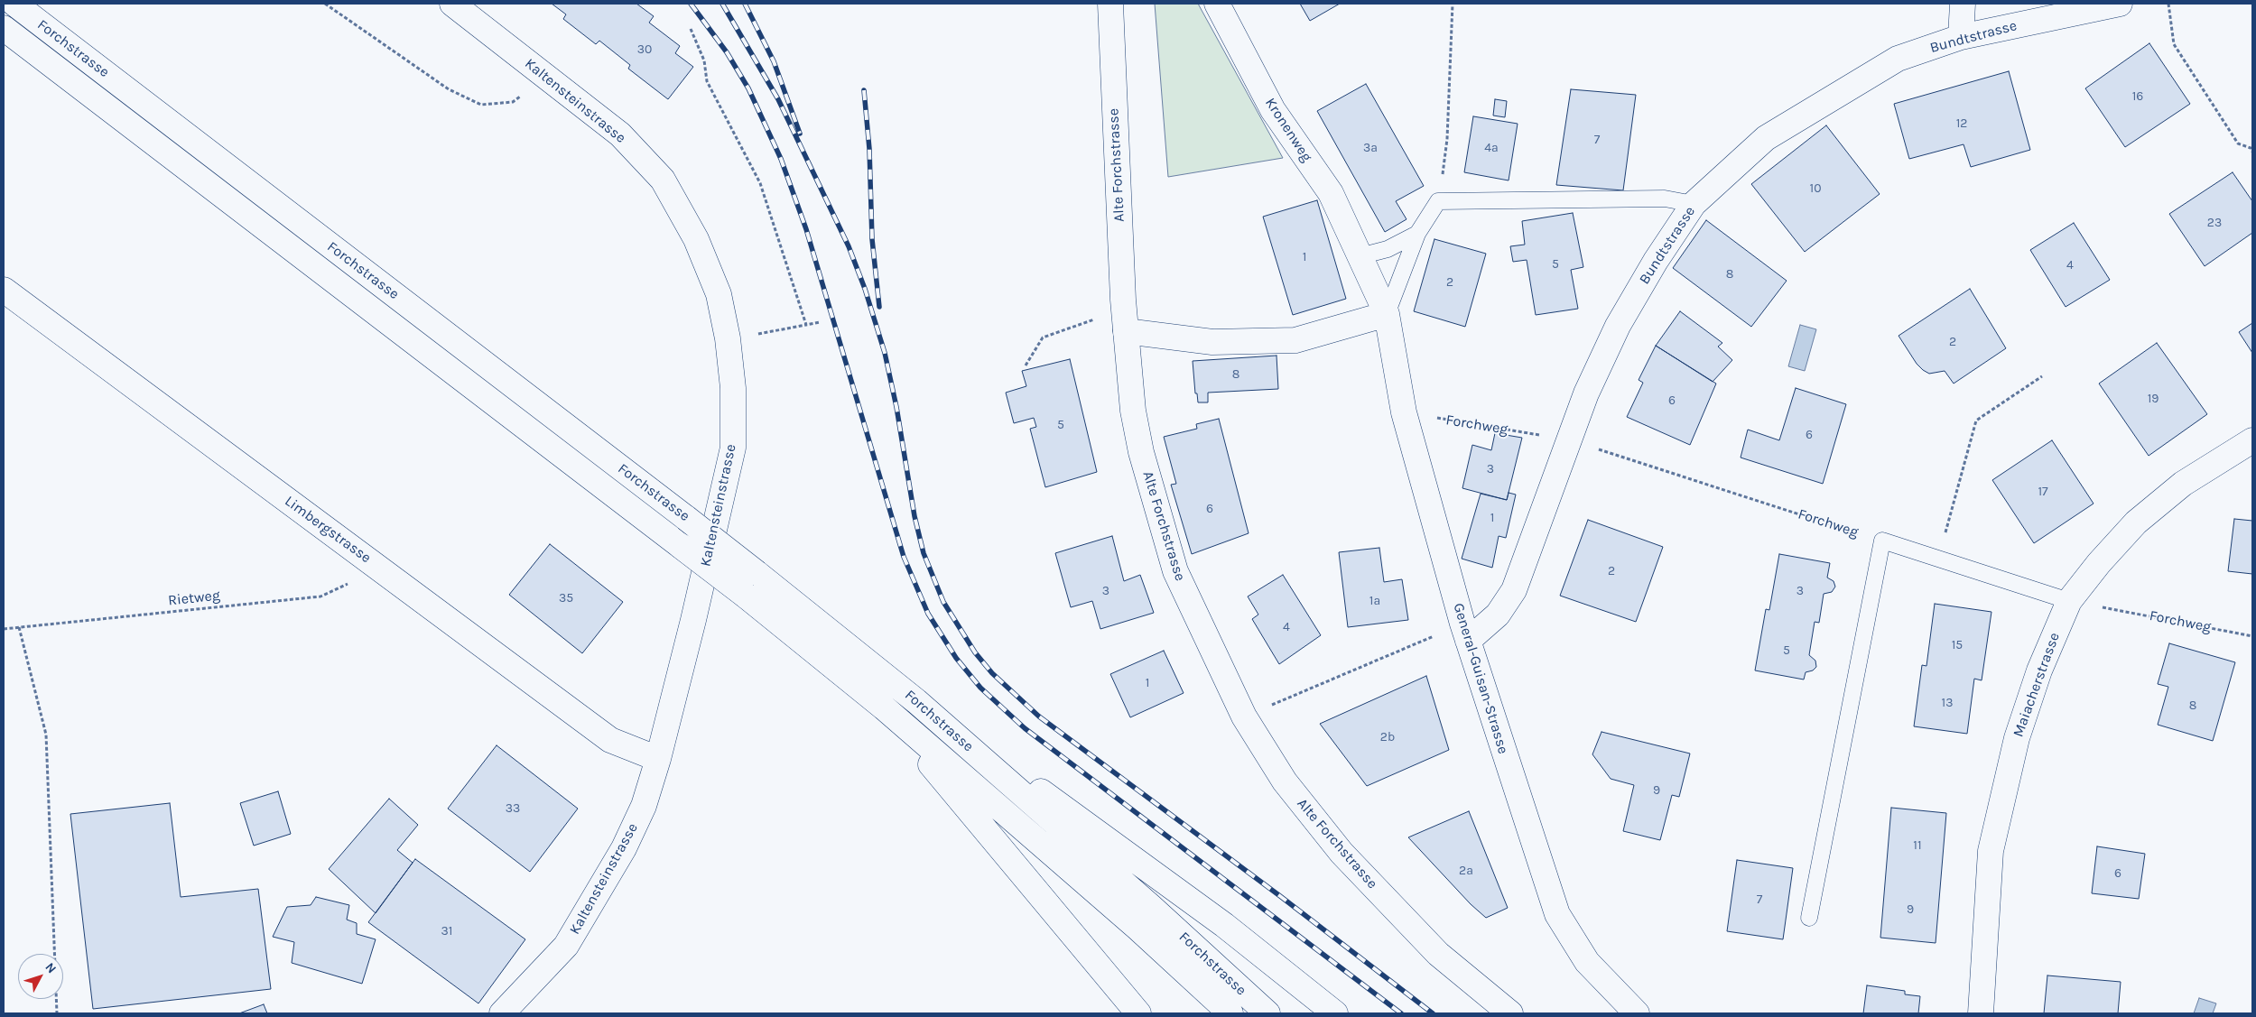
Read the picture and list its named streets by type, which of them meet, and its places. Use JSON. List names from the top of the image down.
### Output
{
  "streets": {
    "main road": [
      "Bundtstrasse",
      "Forchstrasse",
      "Kaltensteinstrasse",
      "Kronenweg",
      "Alte Forchstrasse",
      "Limbergstrasse",
      "General-Guisan-Strasse",
      "Maiacherstrasse"
    ],
    "path": ["Forchweg", "Rietweg"]
  },
  "crossings": [
    ["Bundtstrasse", "Forchweg"],
    ["Bundtstrasse", "General-Guisan-Strasse"],
    ["Kaltensteinstrasse", "Limbergstrasse"],
    ["Kronenweg", "General-Guisan-Strasse"],
    ["Forchweg", "General-Guisan-Strasse"],
    ["Forchweg", "Maiacherstrasse"],
    ["Limbergstrasse", "Rietweg"]
  ],
  "house_numbers": [
    "30",
    "16",
    "12",
    "7",
    "3a",
    "4a",
    "10",
    "23",
    "1",
    "5",
    "4",
    "8",
    "2",
    "2",
    "8",
    "19",
    "6",
    "5",
    "6",
    "3",
    "17",
    "6",
    "1",
    "2",
    "3",
    "3",
    "35",
    "1a",
    "4",
    "15",
    "5",
    "1",
    "13",
    "8",
    "2b",
    "9",
    "33",
    "11",
    "2a",
    "6",
    "7",
    "9",
    "31"
  ],
  "north": "top right"
}
